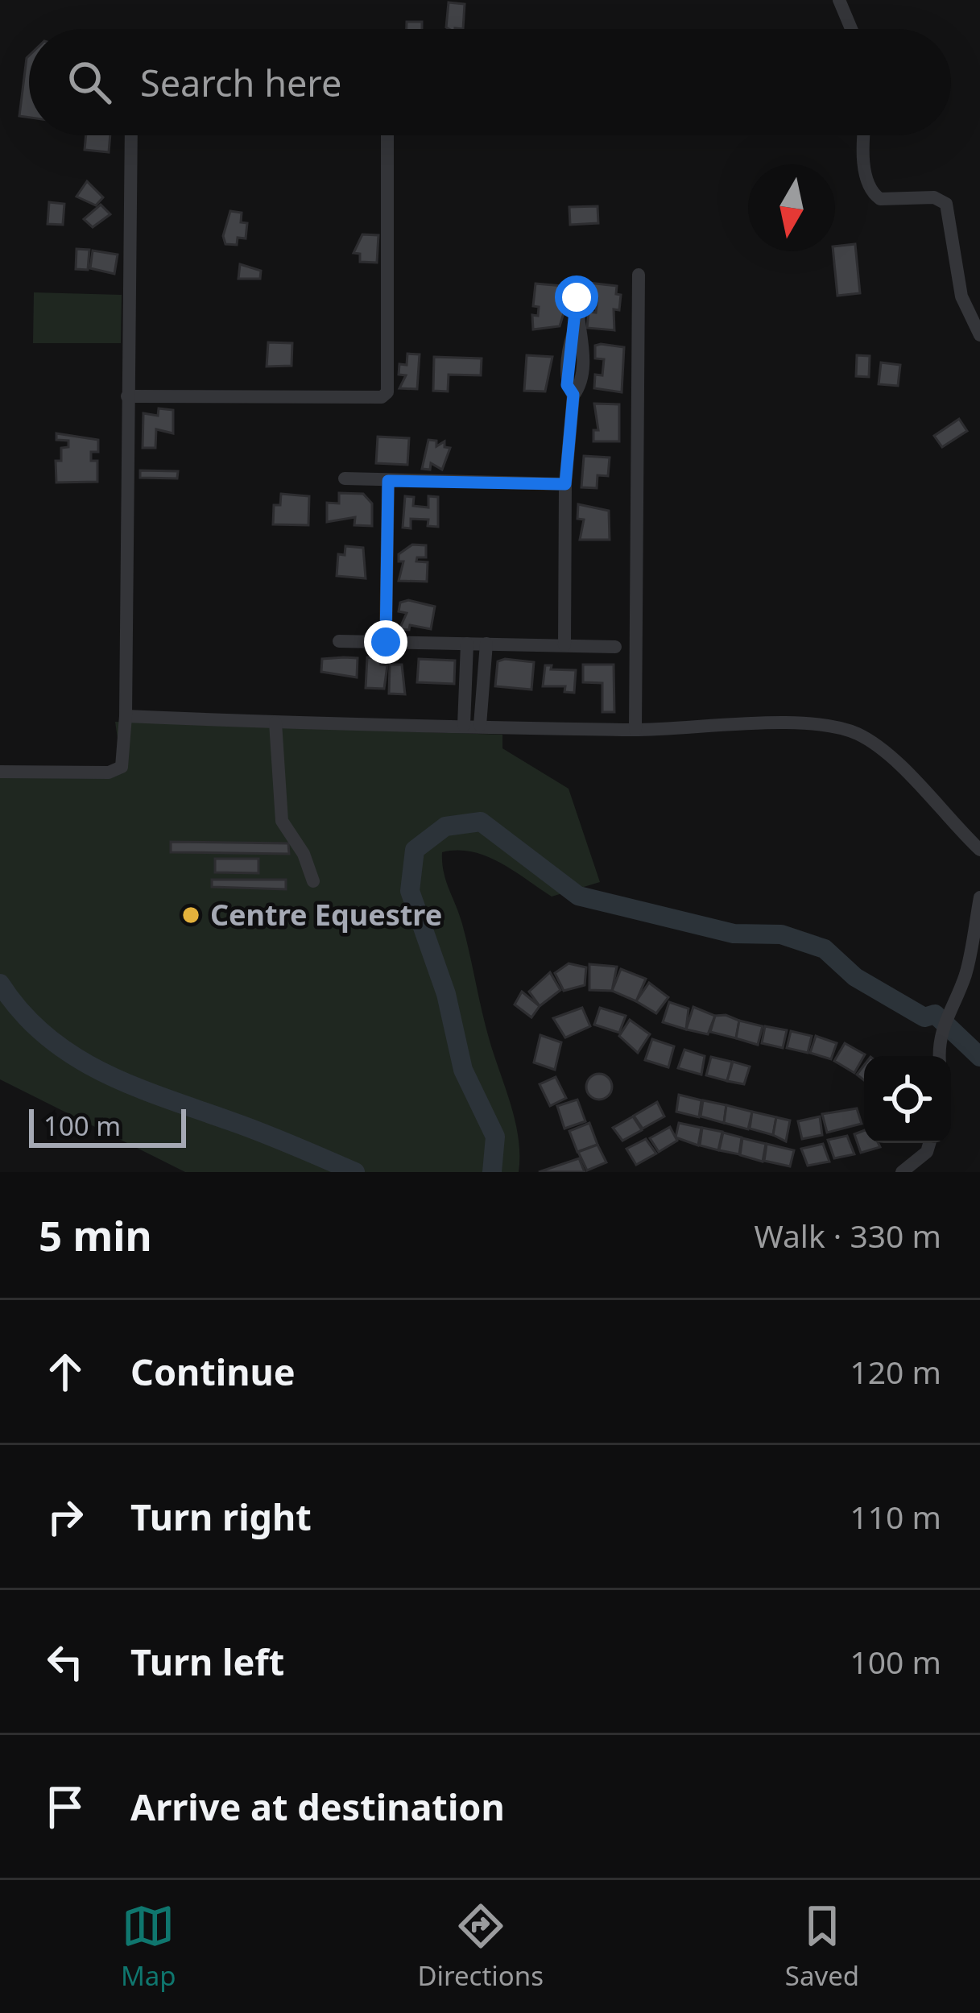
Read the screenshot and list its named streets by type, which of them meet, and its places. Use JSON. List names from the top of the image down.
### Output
{
  "places": ["Centre Equestre"],
  "scale_bar": "100 m",
  "north": "bottom",
  "page": {
    "search": "Search here",
    "scale": "100 m",
    "heading": ["5 min", "Walk · 330 m"],
    "list": [
      ["Continue", "120 m"],
      ["Turn right", "110 m"],
      ["Turn left", "100 m"],
      "Arrive at destination"
    ],
    "nav": ["Map", "Directions", "Saved"]
  }
}
